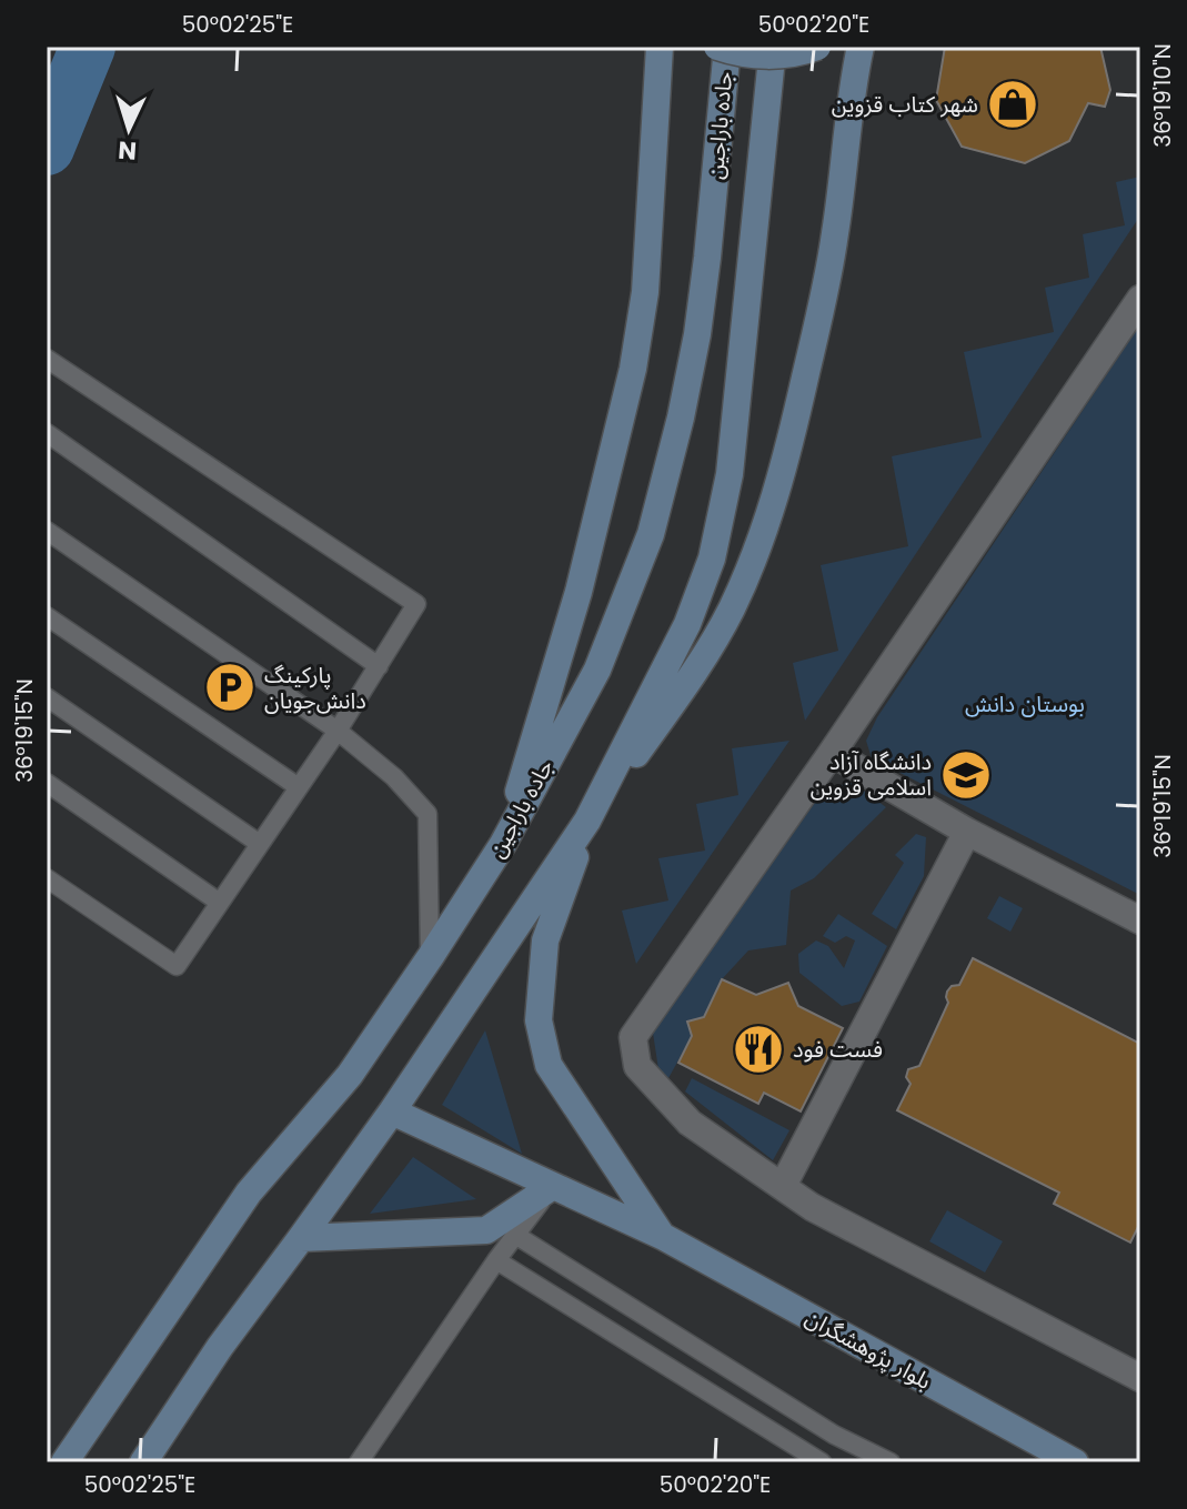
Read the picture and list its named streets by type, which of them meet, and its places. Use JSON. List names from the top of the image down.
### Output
{
  "streets": {
    "main road": ["جاده باراجین", "بلوار پژوهشگران"]
  },
  "crossings": [
    ["جاده باراجین", "بلوار پژوهشگران"]
  ],
  "parks": ["بوستان دانش"],
  "places": {
    "shop": ["شهر کتاب قزوین"],
    "parking": ["پارکینگ دانش‌جویان"],
    "school or university": ["دانشگاه آزاد اسلامی قزوین"],
    "restaurant": ["فست فود"]
  },
  "north": "bottom",
  "coordinates": [
    "50°02'25\"E",
    "50°02'20\"E",
    "36°19'10\"N",
    "36°19'15\"N"
  ]
}
